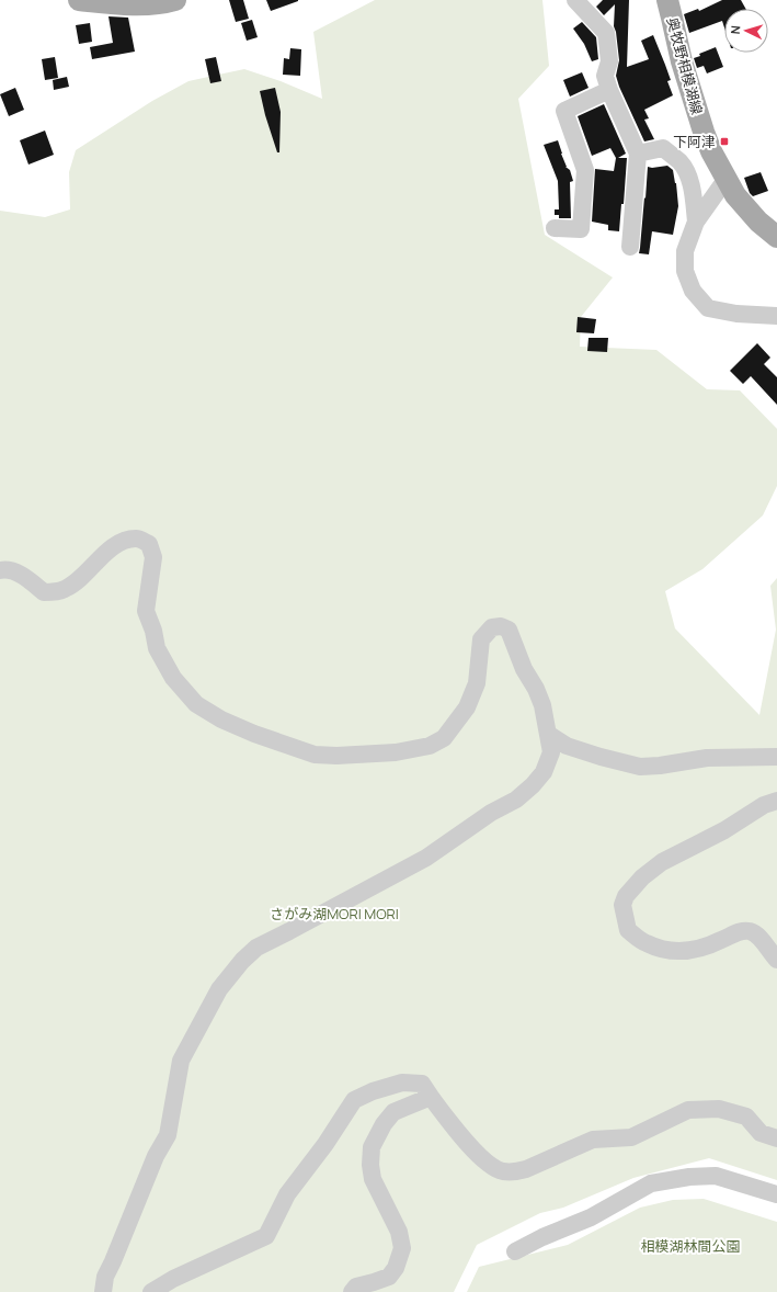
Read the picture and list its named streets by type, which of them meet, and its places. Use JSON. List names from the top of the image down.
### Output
{
  "streets": {
    "main road": ["奥牧野相模湖線"]
  },
  "parks": ["さがみ湖MORI MORI", "相模湖林間公園"],
  "places": {
    "transit": ["下阿津"]
  },
  "north": "left"
}
